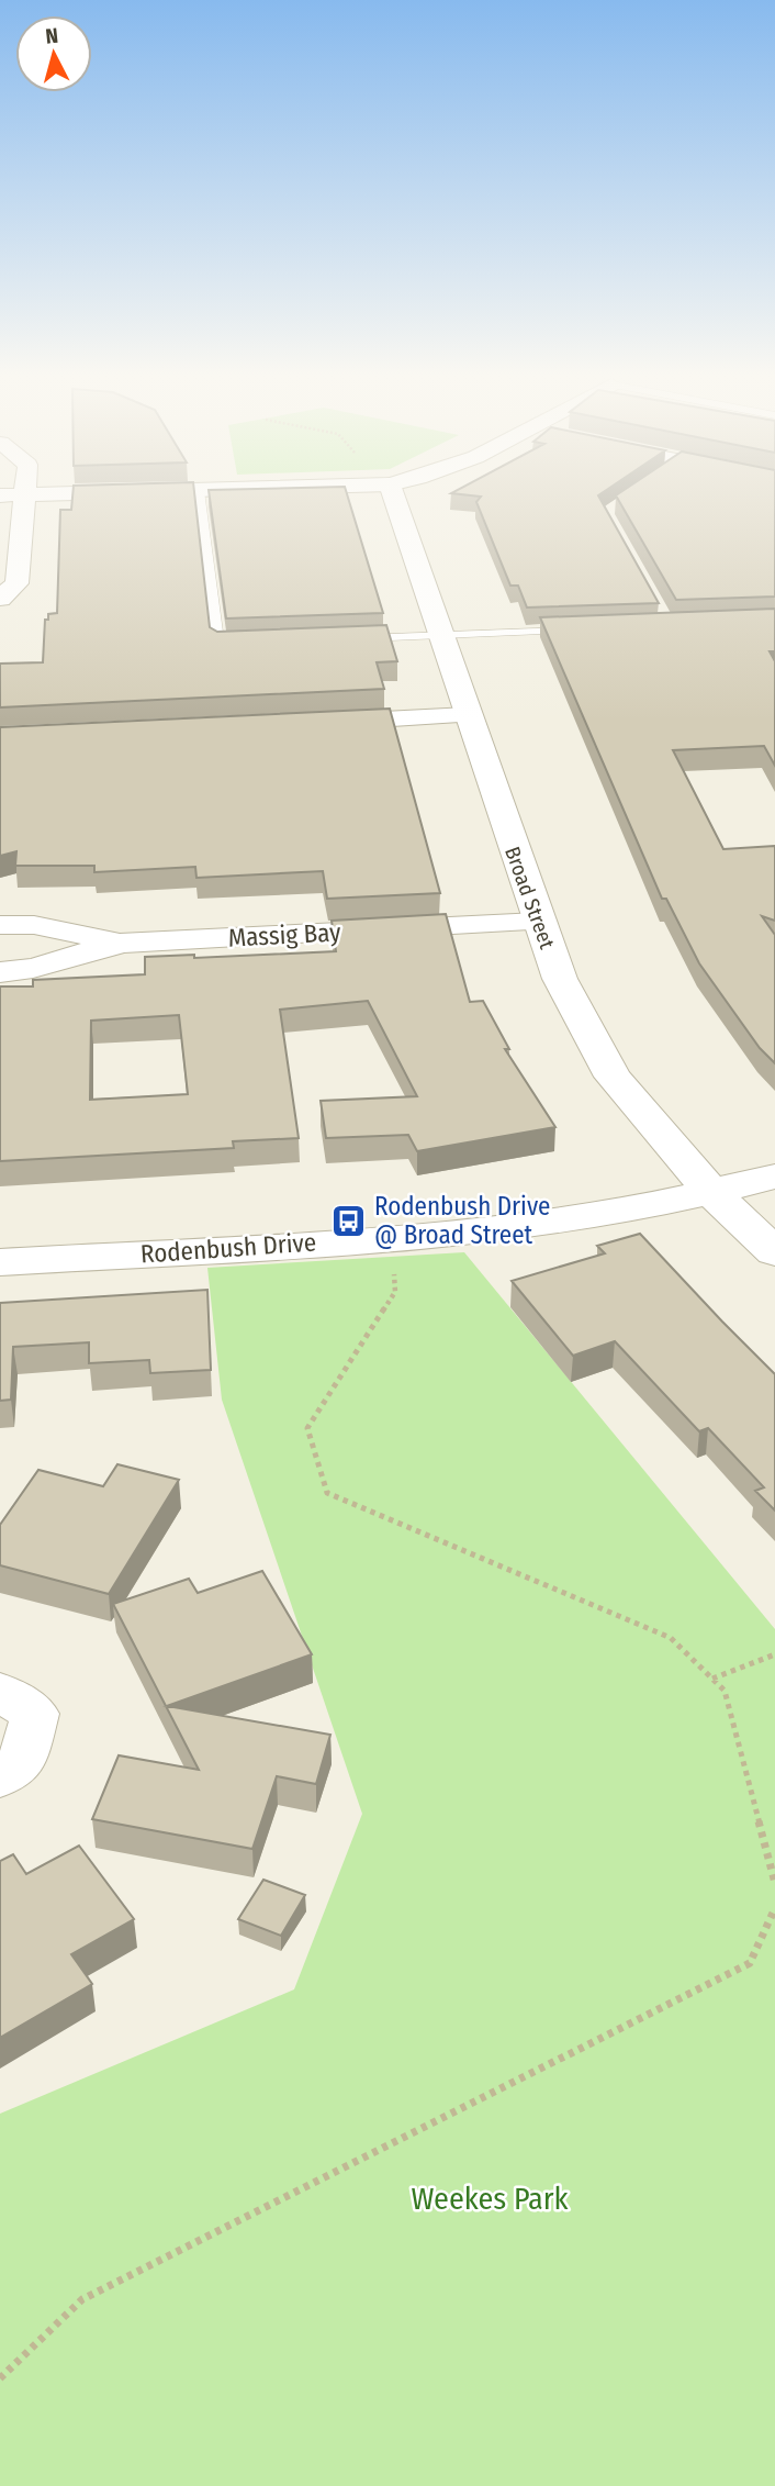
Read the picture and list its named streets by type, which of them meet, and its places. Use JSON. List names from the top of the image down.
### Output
{
  "streets": {
    "street": ["Broad Street", "Massig Bay", "Rodenbush Drive"]
  },
  "crossings": [
    ["Broad Street", "Massig Bay"],
    ["Broad Street", "Rodenbush Drive"]
  ],
  "parks": ["Weekes Park"],
  "places": {
    "bus stop": ["Rodenbush Drive @ Broad Street"]
  },
  "north": "top"
}
